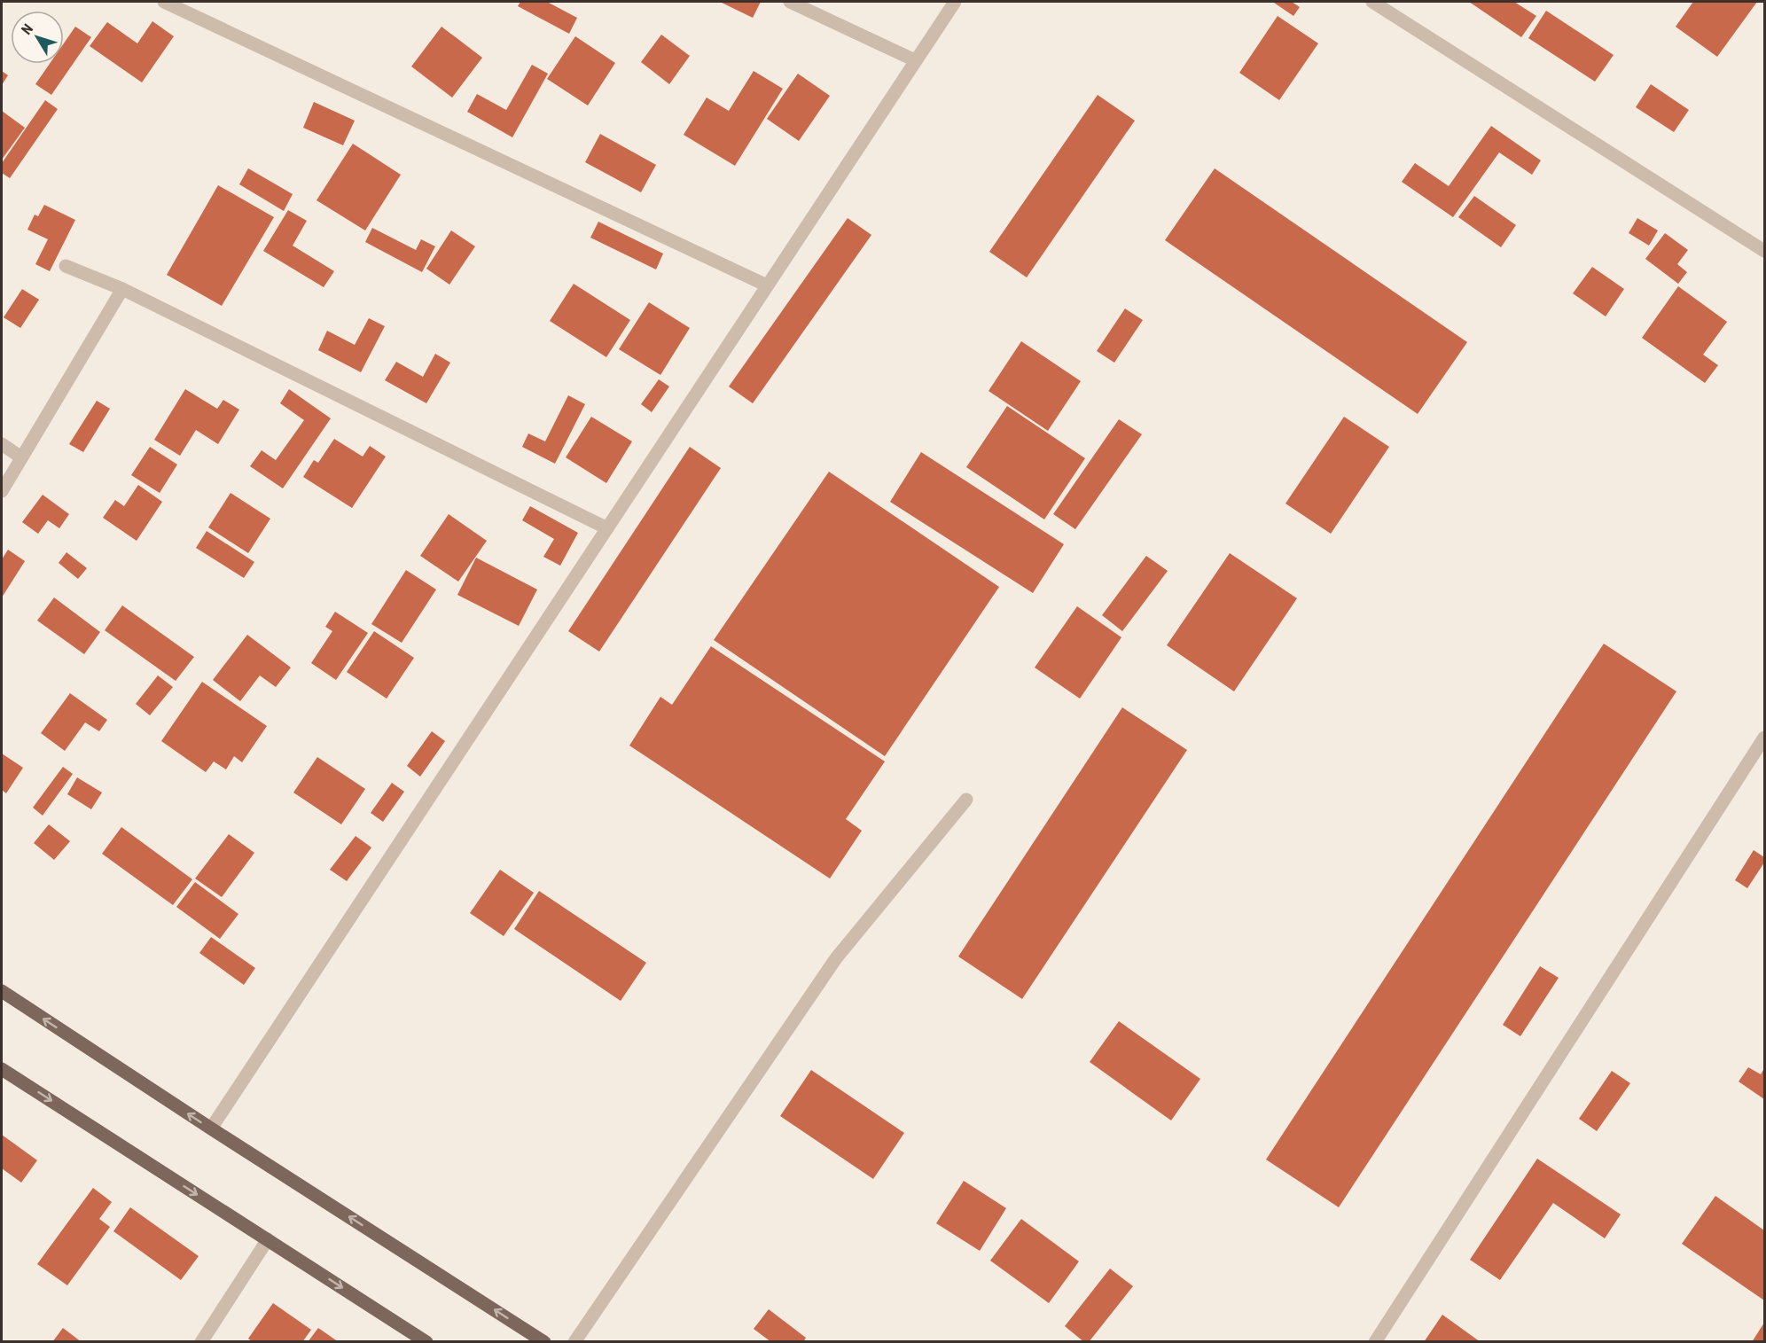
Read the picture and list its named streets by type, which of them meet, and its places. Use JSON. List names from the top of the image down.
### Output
{
  "north": "top left"
}
